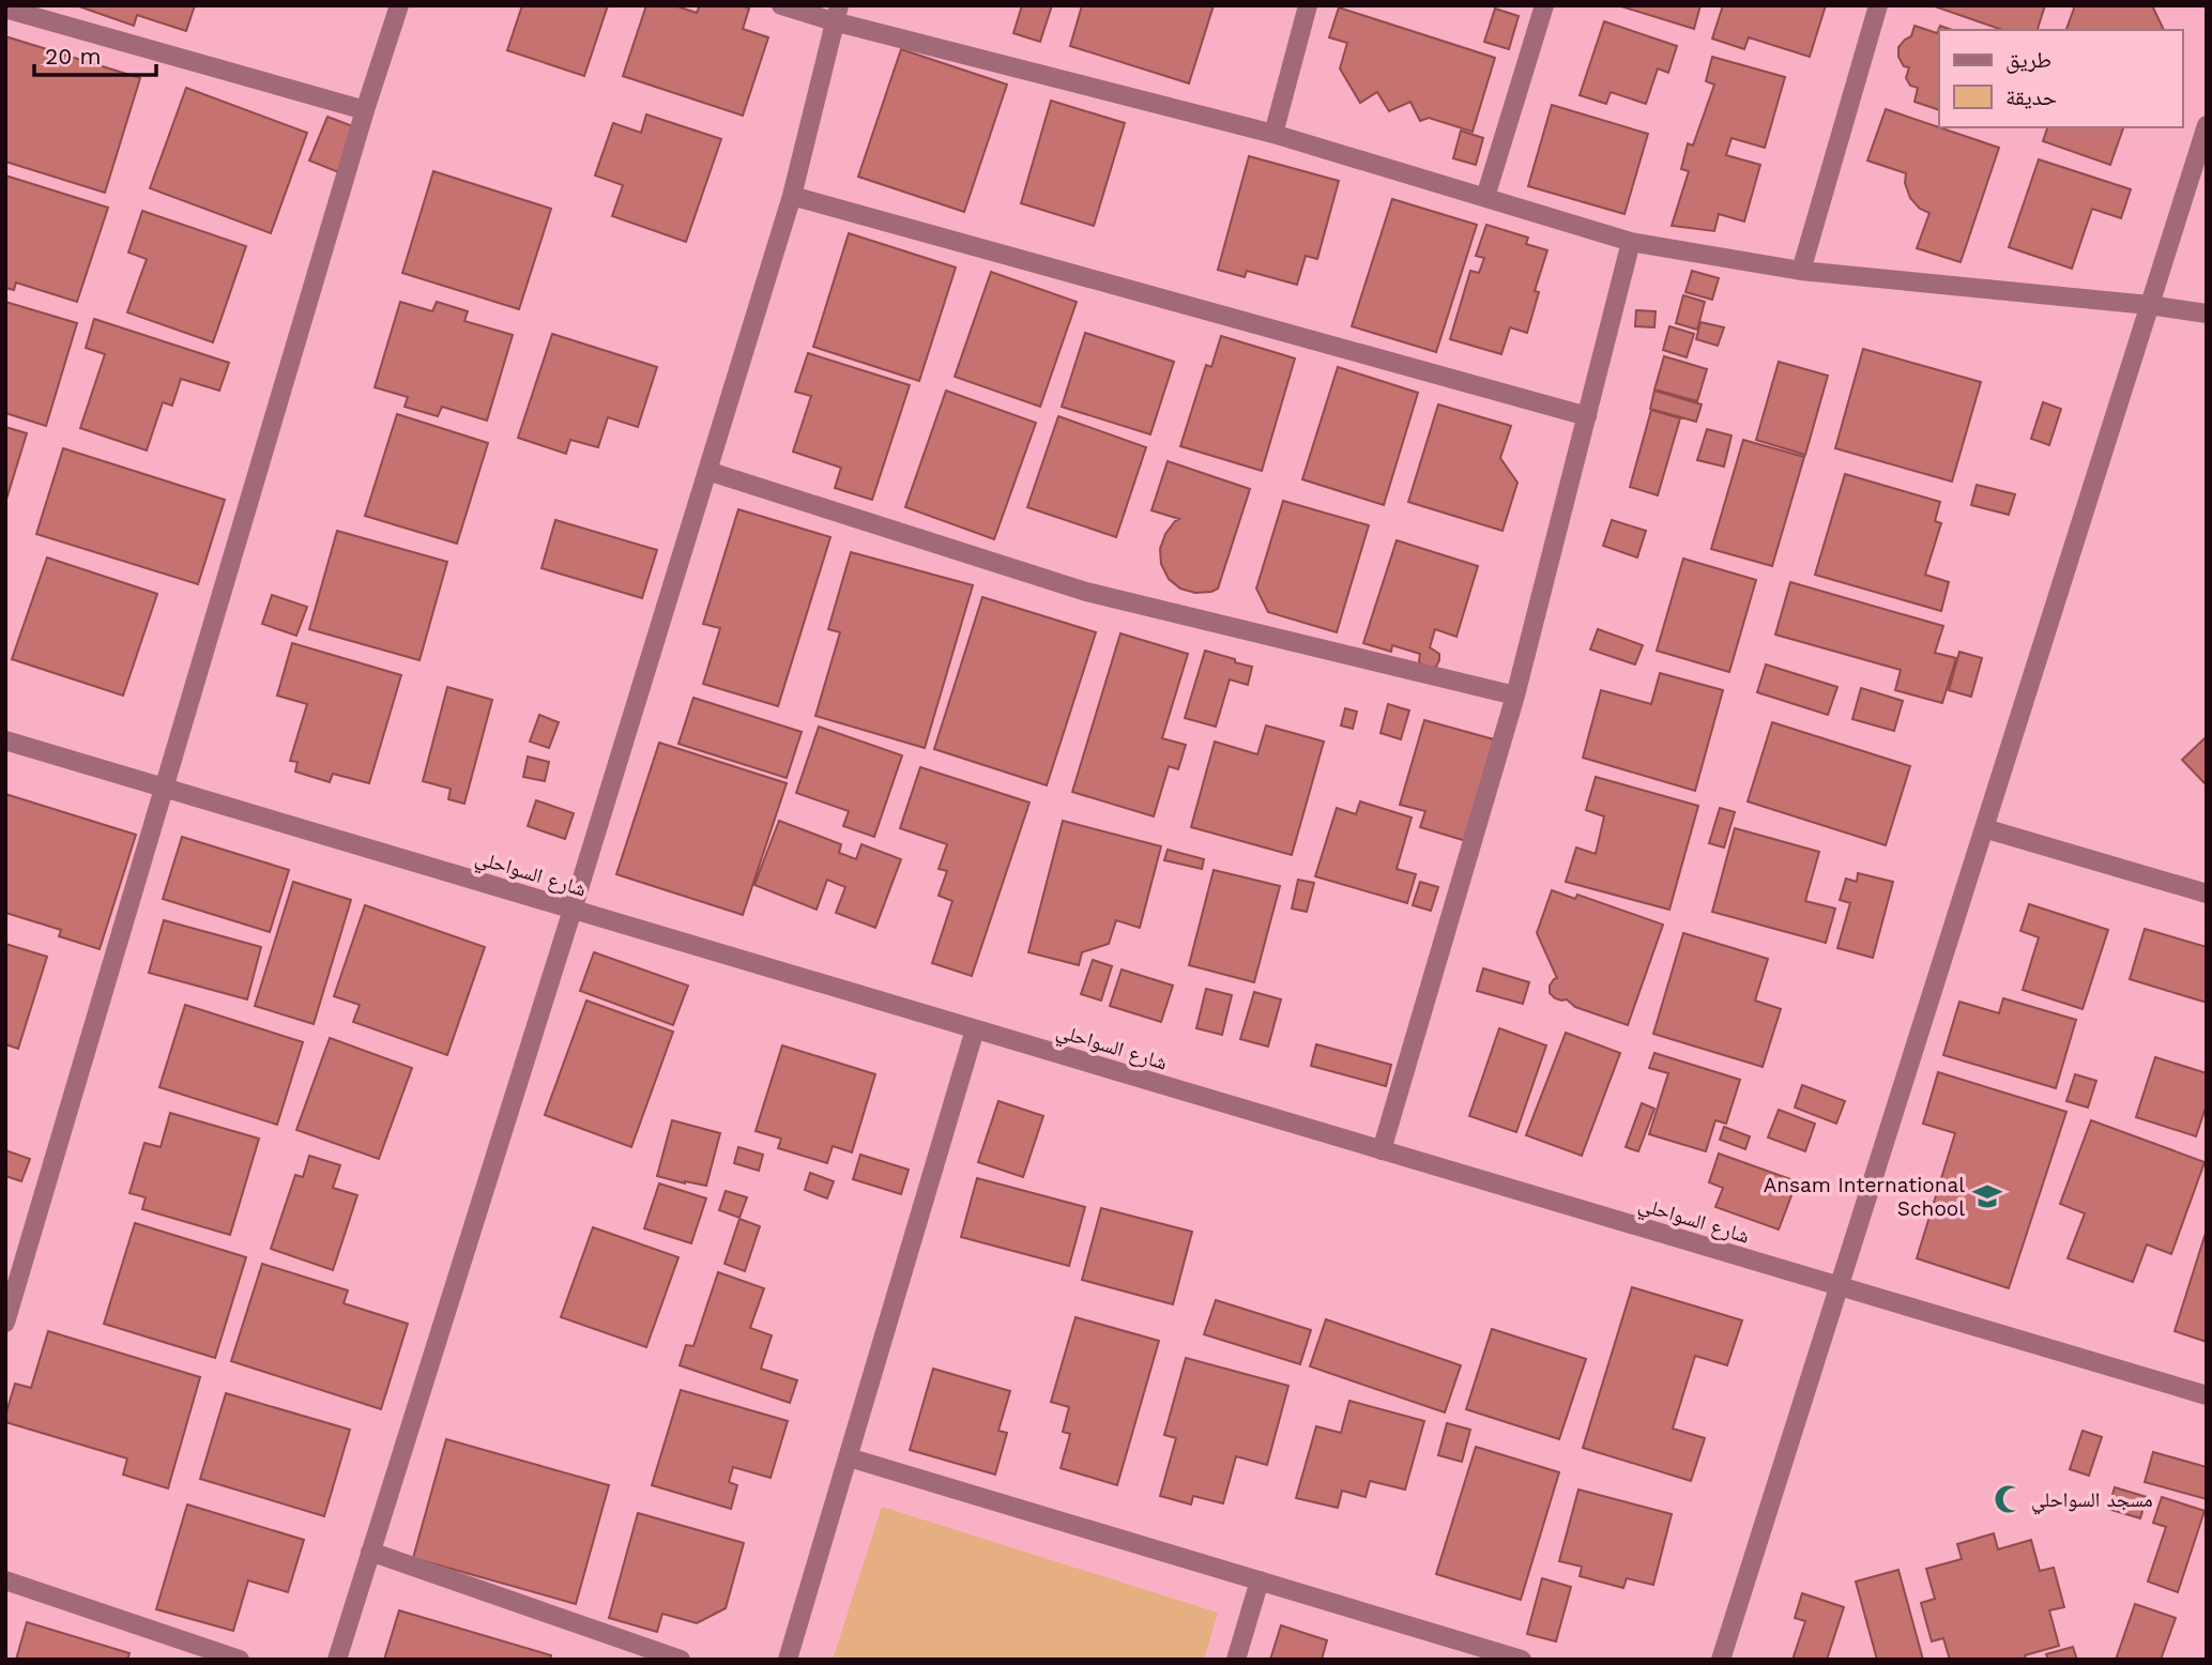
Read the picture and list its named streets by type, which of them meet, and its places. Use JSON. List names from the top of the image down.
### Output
{
  "streets": {
    "street": ["شارع السواحلي"]
  },
  "places": {
    "school or university": ["Ansam International School"],
    "mosque": ["مسجد السواحلي"]
  },
  "legend": ["طريق", "حديقة"],
  "scale_bar": "20 m"
}
